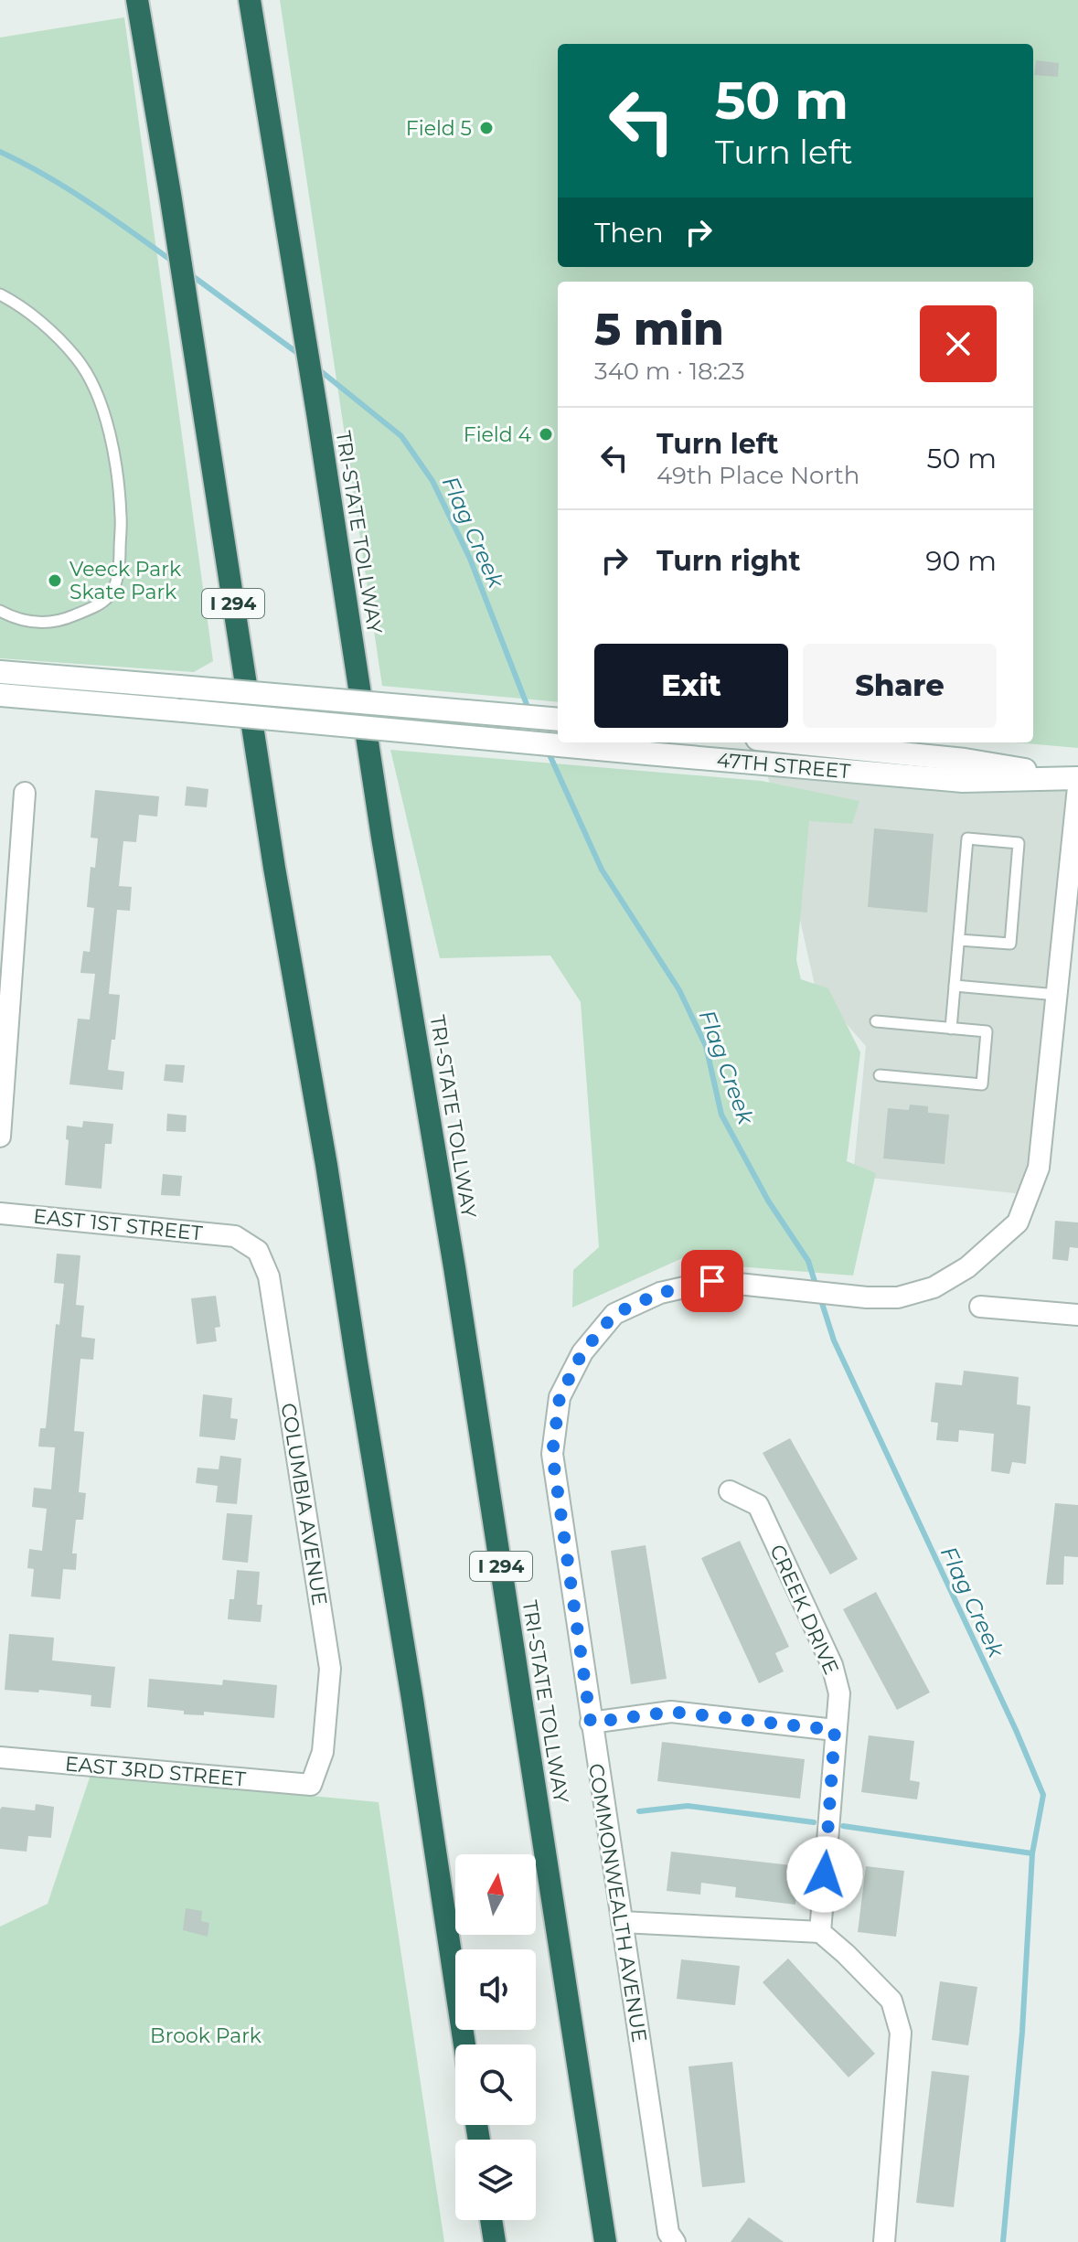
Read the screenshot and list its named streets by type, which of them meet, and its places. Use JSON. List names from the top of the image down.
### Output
{
  "streets": {
    "highway": ["TRI-STATE TOLLWAY", "I 294"],
    "main road": ["47TH STREET"],
    "street": [
      "EAST 1ST STREET",
      "COLUMBIA AVENUE",
      "CREEK DRIVE",
      "EAST 3RD STREET",
      "COMMONWEALTH AVENUE"
    ]
  },
  "crossings": [
    ["EAST 1ST STREET", "COLUMBIA AVENUE"],
    ["COLUMBIA AVENUE", "EAST 3RD STREET"]
  ],
  "water": ["Flag Creek"],
  "parks": ["Brook Park"],
  "places": ["Field 5", "Field 4", "Veeck Park Skate Park"],
  "north": "top",
  "page": {
    "turn": ["50 m", "Turn left"],
    "then": "Then",
    "heading": ["5 min", "340 m · 18:23"],
    "list": [
      {
        "name": "Turn left",
        "note": "49th Place North",
        "value": "50 m"
      },
      {
        "name": "Turn right",
        "value": "90 m"
      }
    ],
    "buttons": ["Exit", "Share"]
  }
}
